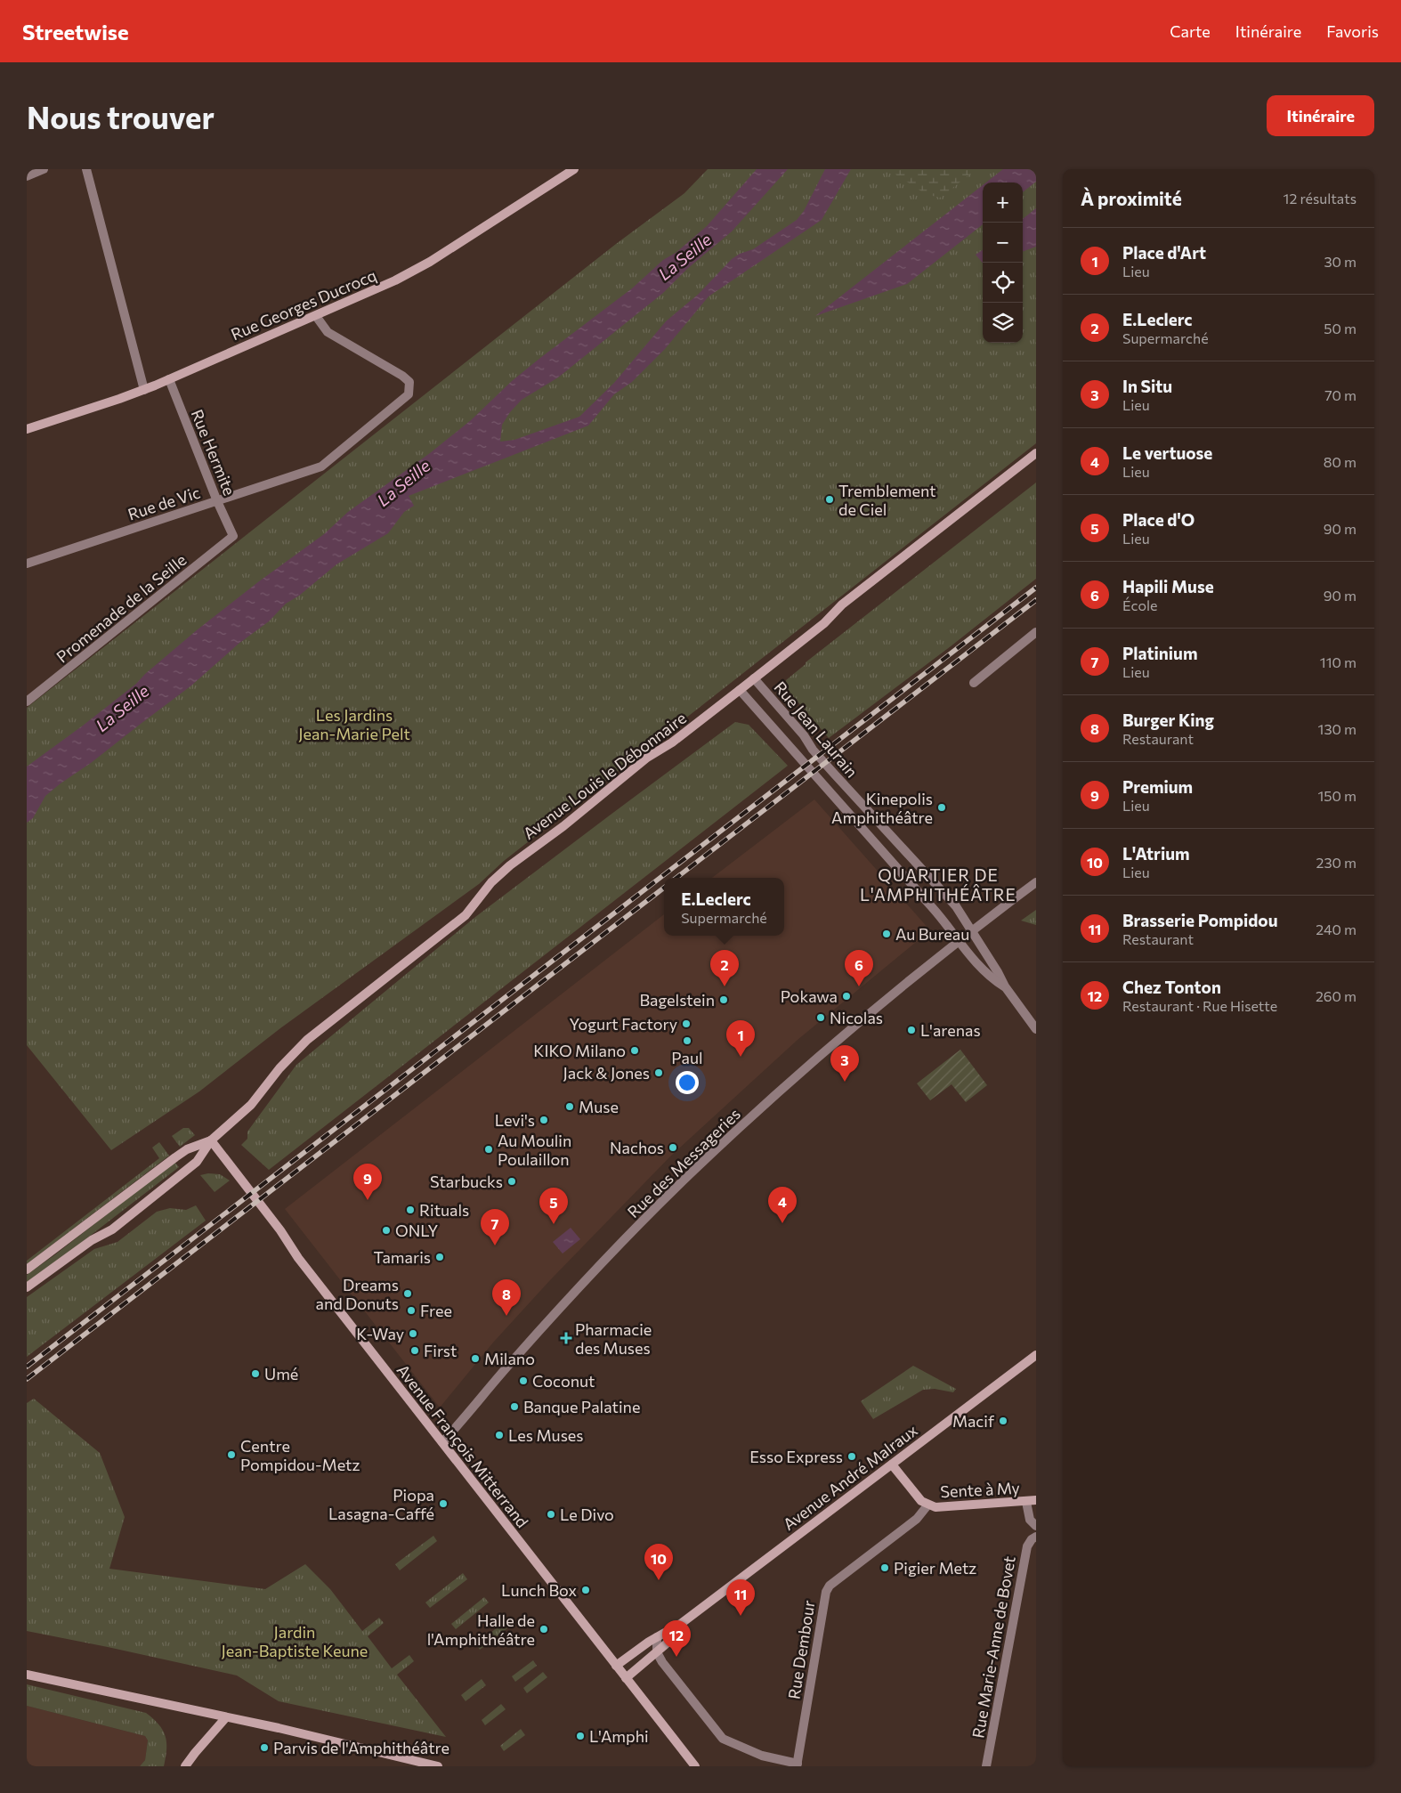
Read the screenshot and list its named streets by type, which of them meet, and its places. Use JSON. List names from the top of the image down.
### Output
{
  "streets": {
    "street": [
      "Rue Georges Ducrocq",
      "Rue Hermite",
      "Rue de Vic",
      "Promenade de la Seille",
      "Rue Jean Laurain",
      "Avenue Louis le Débonnaire",
      "Rue des Messageries",
      "Avenue François Mitterrand",
      "Avenue André Malraux",
      "Sente à My",
      "Rue Marie-Anne de Bovet",
      "Rue Dembour"
    ]
  },
  "crossings": [
    ["Rue Georges Ducrocq", "Rue Hermite"],
    ["Rue Georges Ducrocq", "Rue de Vic"],
    ["Rue Hermite", "Rue de Vic"],
    ["Rue Hermite", "Promenade de la Seille"],
    ["Rue Jean Laurain", "Avenue Louis le Débonnaire"],
    ["Rue Jean Laurain", "Rue des Messageries"],
    ["Avenue Louis le Débonnaire", "Avenue François Mitterrand"],
    ["Rue des Messageries", "Avenue François Mitterrand"],
    ["Avenue François Mitterrand", "Avenue André Malraux"],
    ["Avenue André Malraux", "Sente à My"],
    ["Sente à My", "Rue Dembour"]
  ],
  "districts": ["QUARTIER DE L'AMPHITHÉÂTRE"],
  "water": ["La Seille"],
  "parks": ["Les Jardins Jean-Marie Pelt", "Jardin Jean-Baptiste Keune"],
  "places": {
    "other": [
      "Tremblement de Ciel",
      "Kinepolis Amphithéâtre",
      "Au Bureau",
      "Pokawa",
      "Bagelstein",
      "Nicolas",
      "Yogurt Factory",
      "L'arenas",
      "Paul",
      "KIKO Milano",
      "Jack & Jones",
      "Muse",
      "Levi's",
      "Nachos",
      "Au Moulin Poulaillon",
      "Starbucks",
      "Rituals",
      "ONLY",
      "Tamaris",
      "Dreams and Donuts",
      "Free",
      "K-Way",
      "First",
      "Milano",
      "Umé",
      "Coconut",
      "Banque Palatine",
      "Macif",
      "Les Muses",
      "Centre Pompidou-Metz",
      "Esso Express",
      "Piopa Lasagna-Caffé",
      "Le Divo",
      "Pigier Metz",
      "Lunch Box",
      "Halle de l'Amphithéâtre",
      "L'Amphi",
      "Parvis de l'Amphithéâtre"
    ],
    "health": ["Pharmacie des Muses"]
  },
  "page": {
    "header": "Streetwise",
    "nav": ["Carte", "Itinéraire", "Favoris"],
    "buttons": "Itinéraire",
    "title": "Nous trouver",
    "heading": ["À proximité", "12 résultats"],
    "map_buttons": ["+", "−"],
    "list": [
      {
        "mark": "1",
        "name": "Place d'Art",
        "note": "Lieu",
        "value": "30 m"
      },
      {
        "mark": "2",
        "name": "E.Leclerc",
        "note": "Supermarché",
        "value": "50 m"
      },
      {
        "mark": "3",
        "name": "In Situ",
        "note": "Lieu",
        "value": "70 m"
      },
      {
        "mark": "4",
        "name": "Le vertuose",
        "note": "Lieu",
        "value": "80 m"
      },
      {
        "mark": "5",
        "name": "Place d'O",
        "note": "Lieu",
        "value": "90 m"
      },
      {
        "mark": "6",
        "name": "Hapili Muse",
        "note": "École",
        "value": "90 m"
      },
      {
        "mark": "7",
        "name": "Platinium",
        "note": "Lieu",
        "value": "110 m"
      },
      {
        "mark": "8",
        "name": "Burger King",
        "note": "Restaurant",
        "value": "130 m"
      },
      {
        "mark": "9",
        "name": "Premium",
        "note": "Lieu",
        "value": "150 m"
      },
      {
        "mark": "10",
        "name": "L'Atrium",
        "note": "Lieu",
        "value": "230 m"
      },
      {
        "mark": "11",
        "name": "Brasserie Pompidou",
        "note": "Restaurant",
        "value": "240 m"
      },
      {
        "mark": "12",
        "name": "Chez Tonton",
        "note": "Restaurant · Rue Hisette",
        "value": "260 m"
      }
    ],
    "popup": ["E.Leclerc", "Supermarché"],
    "pins": [
      "2",
      "6",
      "1",
      "3",
      "9",
      "4",
      "5",
      "7",
      "8",
      "10",
      "11",
      "12"
    ]
  }
}
